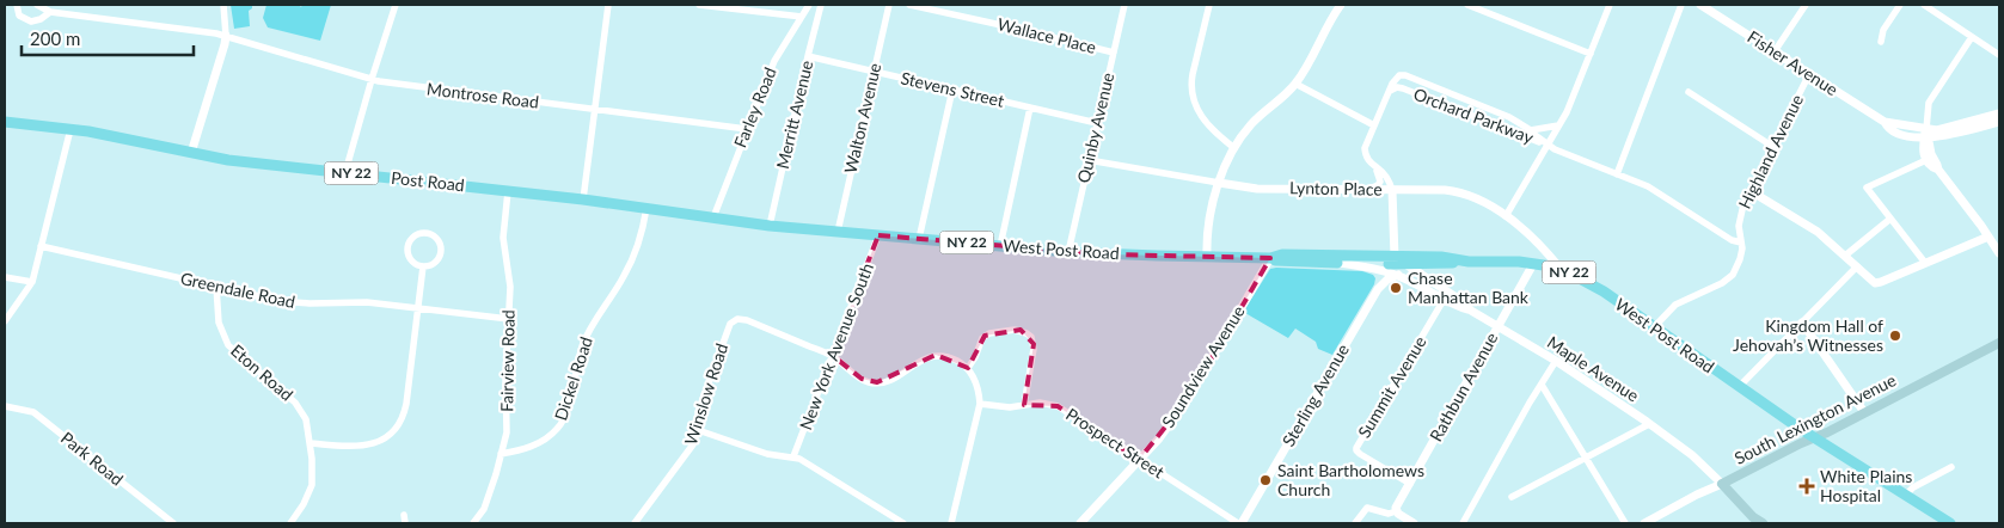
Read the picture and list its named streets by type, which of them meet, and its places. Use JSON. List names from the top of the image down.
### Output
{
  "streets": {
    "main road": [
      "NY 22",
      "Post Road",
      "West Post Road",
      "Maple Avenue",
      "South Lexington Avenue"
    ],
    "street": [
      "Wallace Place",
      "Fisher Avenue",
      "Stevens Street",
      "Montrose Road",
      "Farley Road",
      "Merritt Avenue",
      "Orchard Parkway",
      "Walton Avenue",
      "Quinby Avenue",
      "Highland Avenue",
      "Lynton Place",
      "Greendale Road",
      "New York Avenue South",
      "Fairview Road",
      "Soundview Avenue",
      "Eton Road",
      "Dickel Road",
      "Summit Avenue",
      "Rathbun Avenue",
      "Winslow Road",
      "Sterling Avenue",
      "Prospect Street",
      "Park Road"
    ]
  },
  "crossings": [
    ["Wallace Place", "Quinby Avenue"],
    ["Fisher Avenue", "Highland Avenue"],
    ["Stevens Street", "Merritt Avenue"],
    ["Stevens Street", "Walton Avenue"],
    ["Stevens Street", "Quinby Avenue"],
    ["Montrose Road", "Farley Road"],
    ["Farley Road", "Post Road"],
    ["Farley Road", "West Post Road"],
    ["Merritt Avenue", "West Post Road"],
    ["Walton Avenue", "West Post Road"],
    ["Quinby Avenue", "Lynton Place"],
    ["Quinby Avenue", "West Post Road"],
    ["Highland Avenue", "West Post Road"],
    ["NY 22", "West Post Road"],
    ["NY 22", "South Lexington Avenue"],
    ["Post Road", "West Post Road"],
    ["Post Road", "Fairview Road"],
    ["Post Road", "Dickel Road"],
    ["Lynton Place", "West Post Road"],
    ["West Post Road", "New York Avenue South"],
    ["West Post Road", "Soundview Avenue"],
    ["West Post Road", "Maple Avenue"],
    ["West Post Road", "Rathbun Avenue"],
    ["West Post Road", "South Lexington Avenue"],
    ["Greendale Road", "Fairview Road"],
    ["Greendale Road", "Eton Road"],
    ["New York Avenue South", "Winslow Road"],
    ["Fairview Road", "Dickel Road"],
    ["Soundview Avenue", "Prospect Street"],
    ["Maple Avenue", "Rathbun Avenue"],
    ["Maple Avenue", "South Lexington Avenue"],
    ["Summit Avenue", "Rathbun Avenue"],
    ["Sterling Avenue", "Prospect Street"]
  ],
  "places": {
    "other": ["Chase Manhattan Bank", "Kingdom Hall of Jehovah’s Witnesses", "Saint Bartholomews Church"],
    "health": ["White Plains Hospital"]
  },
  "scale_bar": "200 m"
}
